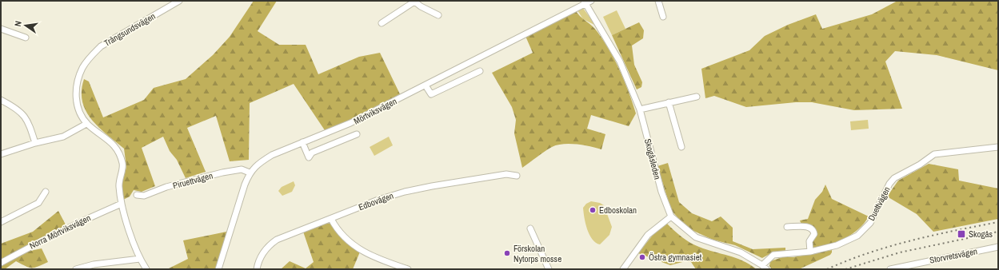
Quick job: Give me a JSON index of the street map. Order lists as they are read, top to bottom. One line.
{"streets":{"street":["Trångsundsvägen","Mörtviksvägen","Skogåsleden","Piruettvägen","Edbovägen","Duettvägen","Norra Mörtviksvägen","Storvretsvägen"]},"crossings":[["Trångsundsvägen","Norra Mörtviksvägen"],["Mörtviksvägen","Skogåsleden"],["Mörtviksvägen","Piruettvägen"],["Skogåsleden","Duettvägen"]],"places":{"other":["Edboskolan","Förskolan Nytorps mosse","Östra gymnasiet"],"transit":["Skogås"]},"north":"left"}
